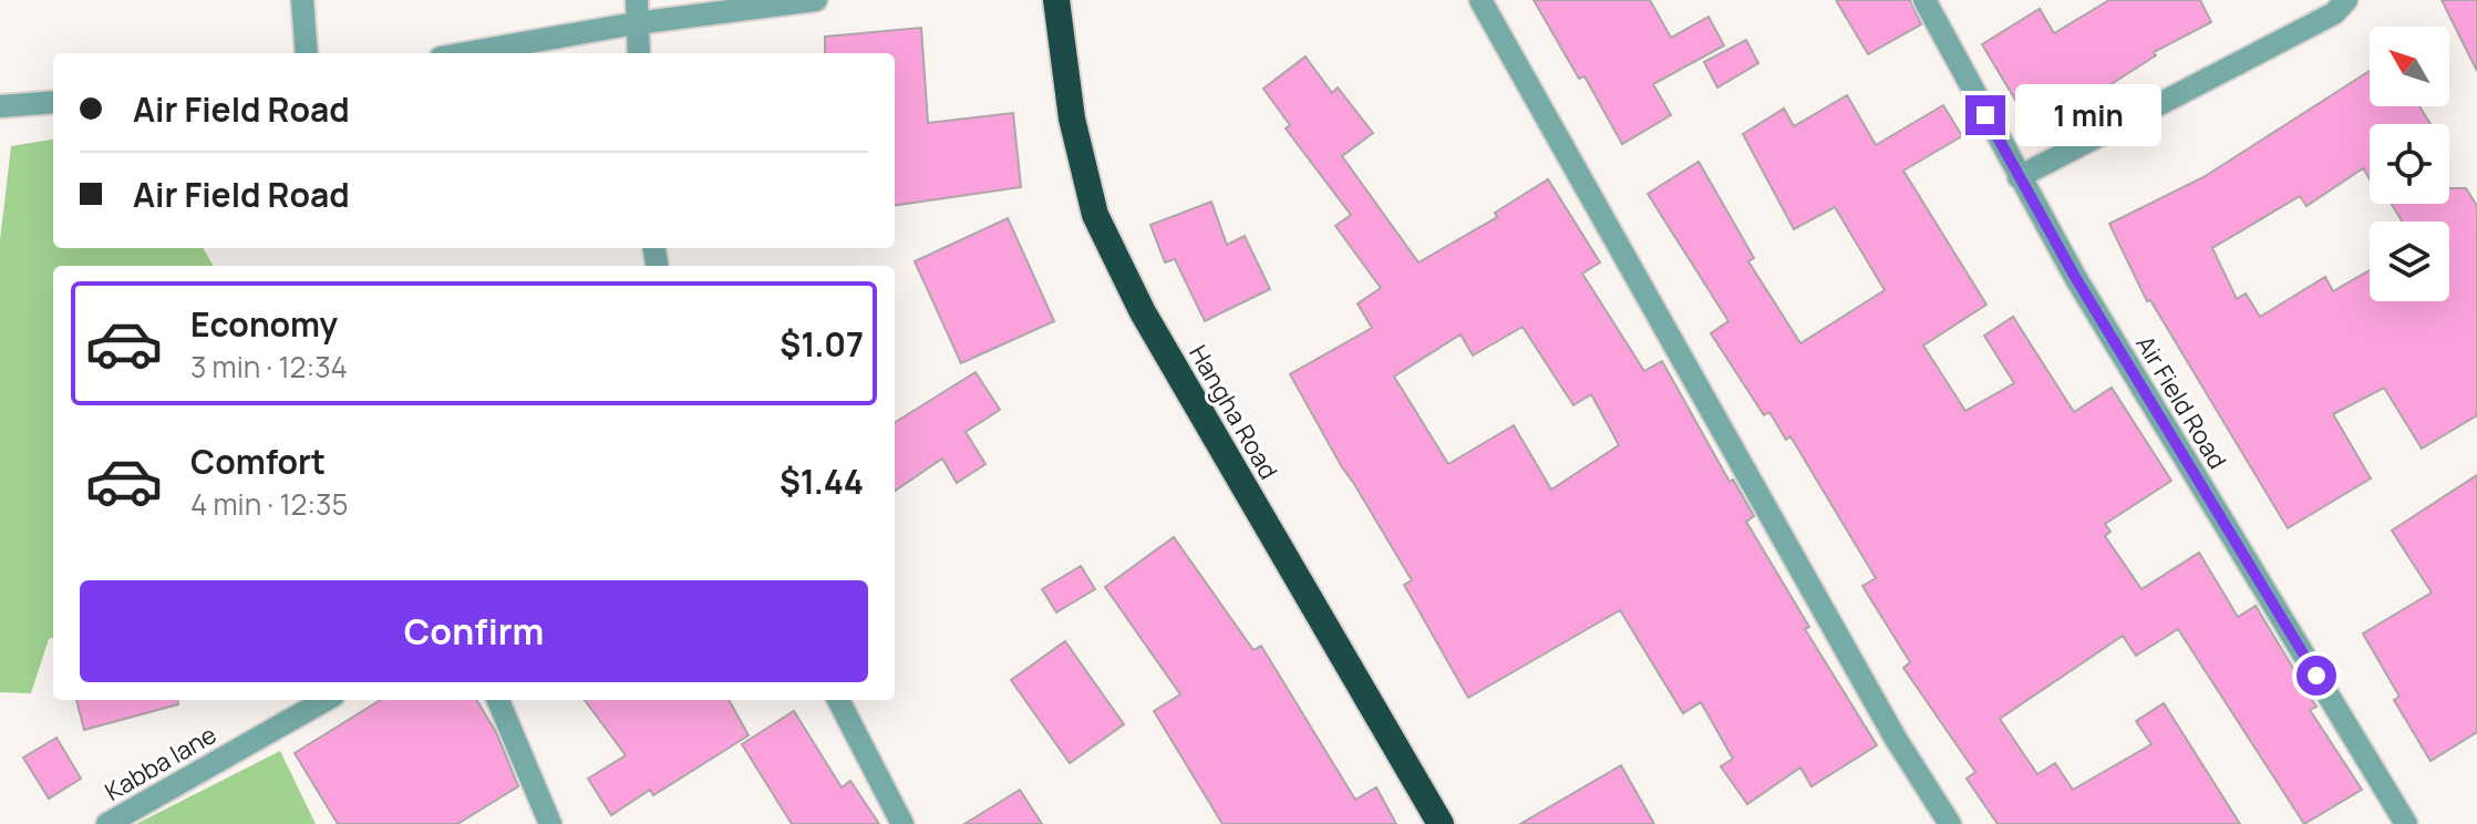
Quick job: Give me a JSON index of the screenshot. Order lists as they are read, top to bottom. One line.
{"streets":{"highway":["Hangha Road"],"street":["Air Field Road","Kabba lane"]},"north":"top left","page":{"banner":["Air Field Road","Air Field Road"],"bubble":"1 min","list":[{"name":"Economy","note":"3 min · 12:34","value":"$1.07"},{"name":"Comfort","note":"4 min · 12:35","value":"$1.44"}],"buttons":"Confirm"}}
